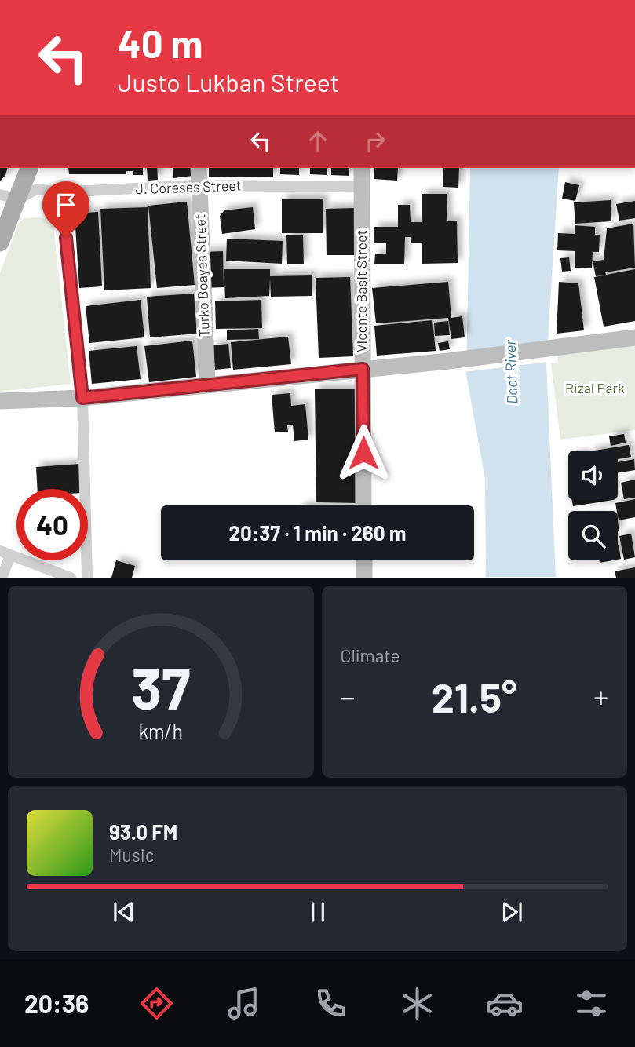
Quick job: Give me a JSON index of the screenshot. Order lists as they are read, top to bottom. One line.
{"streets":{"main road":["Turko Boayes Street","Vicente Basit Street"],"street":["J. Coreses Street"]},"crossings":[["J. Coreses Street","Turko Boayes Street"],["J. Coreses Street","Vicente Basit Street"]],"water":["Daet River"],"parks":["Rizal Park"],"page":{"turn":["40 m","Justo Lukban Street"],"limit":"40","trip":"20:37 · 1 min · 260 m","tile":"Climate","heat":["−","21.5°","+"],"song":["93.0 FM","Music"],"tabs":"20:36","gauge":["37","km/h"]}}
